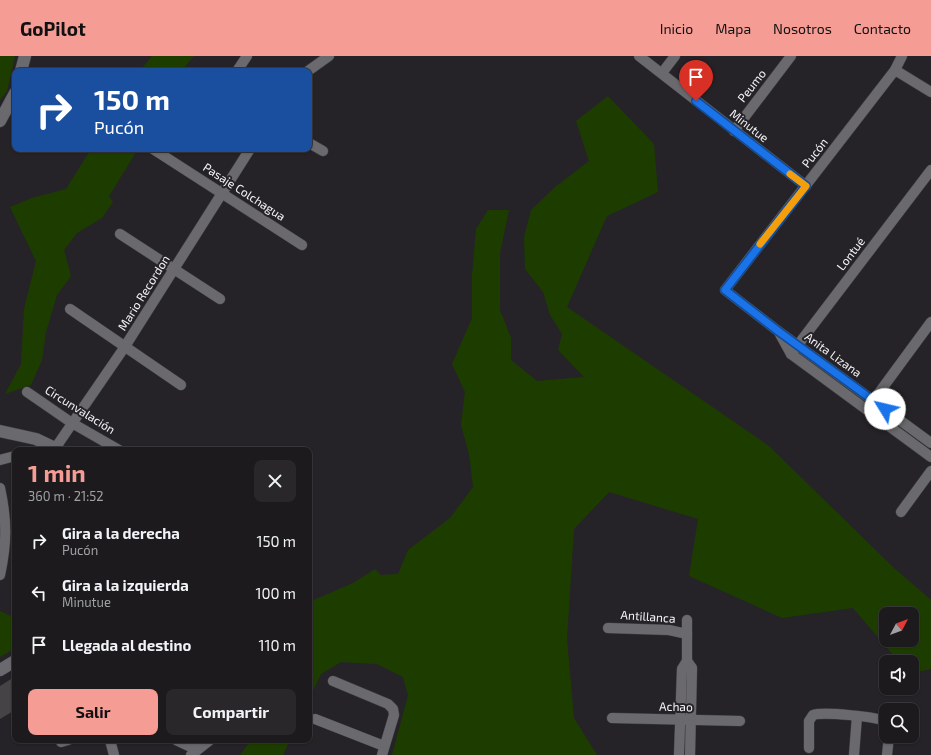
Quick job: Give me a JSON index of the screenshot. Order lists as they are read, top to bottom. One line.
{"streets":{"street":["Peumo","Minutue","Pucón","Pasaje Colchagua","Lontué","Mario Recordon","Anita Lizana","Circunvalación","Antillanca","Achao"]},"crossings":[["Peumo","Minutue"],["Minutue","Pucón"],["Pucón","Anita Lizana"],["Pasaje Colchagua","Mario Recordon"],["Lontué","Anita Lizana"],["Mario Recordon","Circunvalación"]],"north":"top right","page":{"header":"GoPilot","nav":["Inicio","Mapa","Nosotros","Contacto"],"turn":["150 m","Pucón"],"heading":["1 min","360 m · 21:52"],"list":[{"name":"Gira a la derecha","note":"Pucón","value":"150 m"},{"name":"Gira a la izquierda","note":"Minutue","value":"100 m"},{"name":"Llegada al destino","value":"110 m"}],"buttons":["Salir","Compartir"]}}
